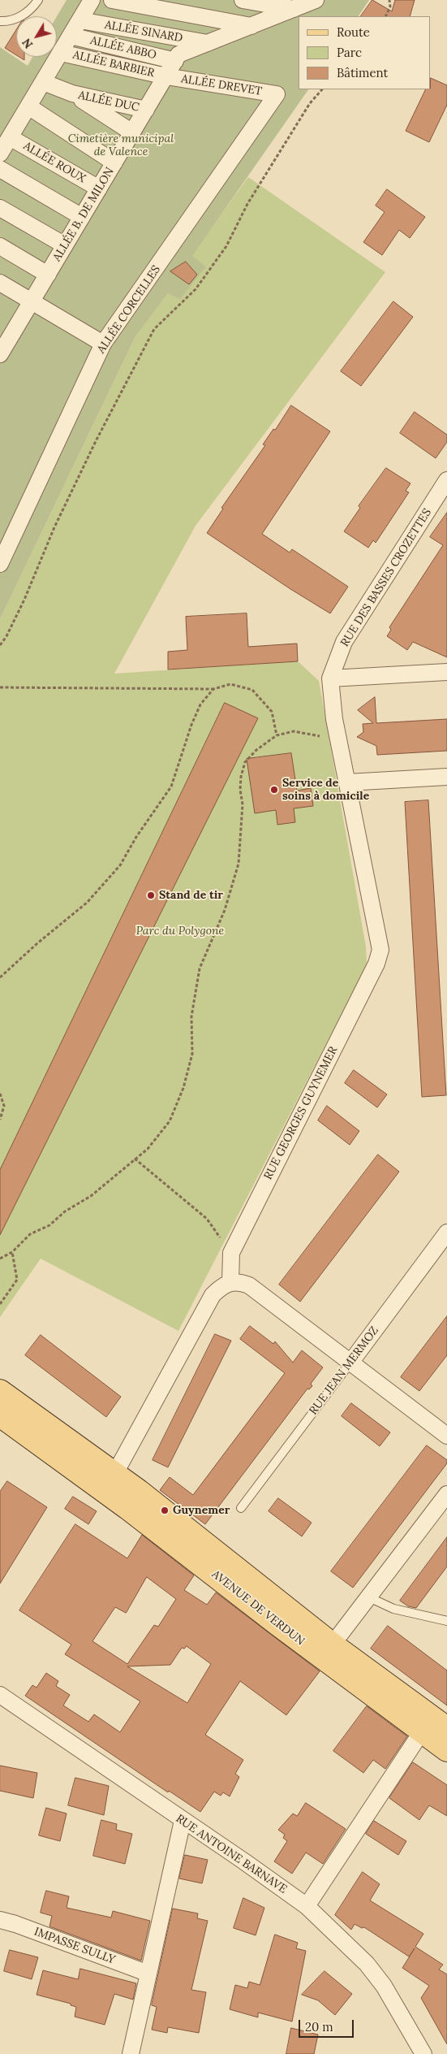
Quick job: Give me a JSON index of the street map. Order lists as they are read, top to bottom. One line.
{"streets":{"main road":["AVENUE DE VERDUN"],"street":["ALLÉE SINARD","ALLÉE ABBO","ALLÉE BARBIER","ALLÉE DREVET","ALLÉE DUC","ALLÉE ROUX","ALLÉE B. DE MILON","ALLÉE CORCELLES","RUE DES BASSES CROZETTES","RUE GEORGES GUYNEMER","RUE JEAN MERMOZ","RUE ANTOINE BARNAVE","IMPASSE SULLY"]},"crossings":[["ALLÉE SINARD","ALLÉE B. DE MILON"],["ALLÉE ABBO","ALLÉE B. DE MILON"],["ALLÉE BARBIER","ALLÉE DREVET"],["ALLÉE BARBIER","ALLÉE B. DE MILON"],["ALLÉE DREVET","ALLÉE B. DE MILON"],["ALLÉE DREVET","ALLÉE CORCELLES"],["ALLÉE DUC","ALLÉE B. DE MILON"],["ALLÉE ROUX","ALLÉE B. DE MILON"],["RUE DES BASSES CROZETTES","RUE GEORGES GUYNEMER"]],"parks":["Cimetière municipal de Valence","Parc du Polygone"],"places":["Service de soins à domicile","Stand de tir","Guynemer"],"legend":["Route","Parc","Bâtiment"],"scale_bar":"20 m","north":"bottom left"}
